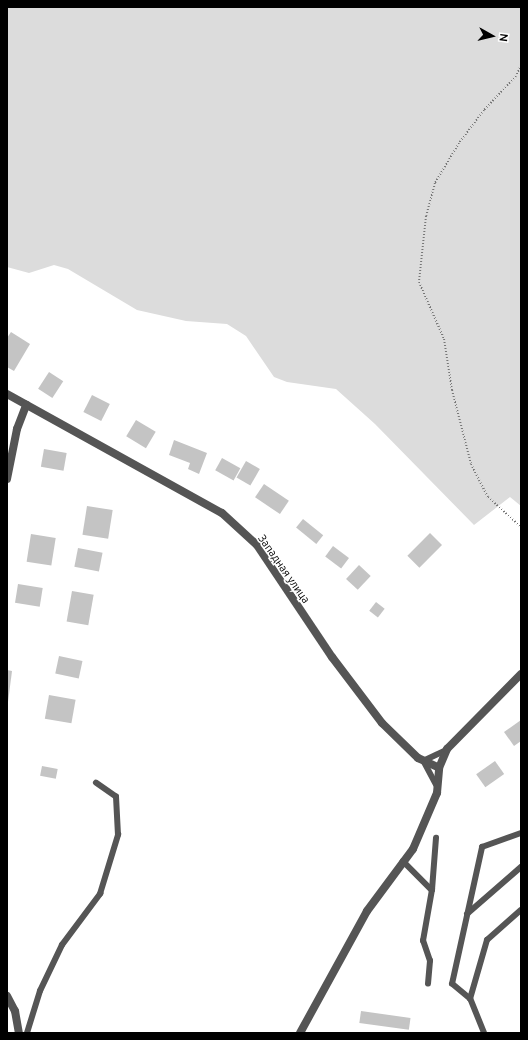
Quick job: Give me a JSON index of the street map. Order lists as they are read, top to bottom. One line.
{"streets":{"street":["Западная улица"]},"north":"right"}
